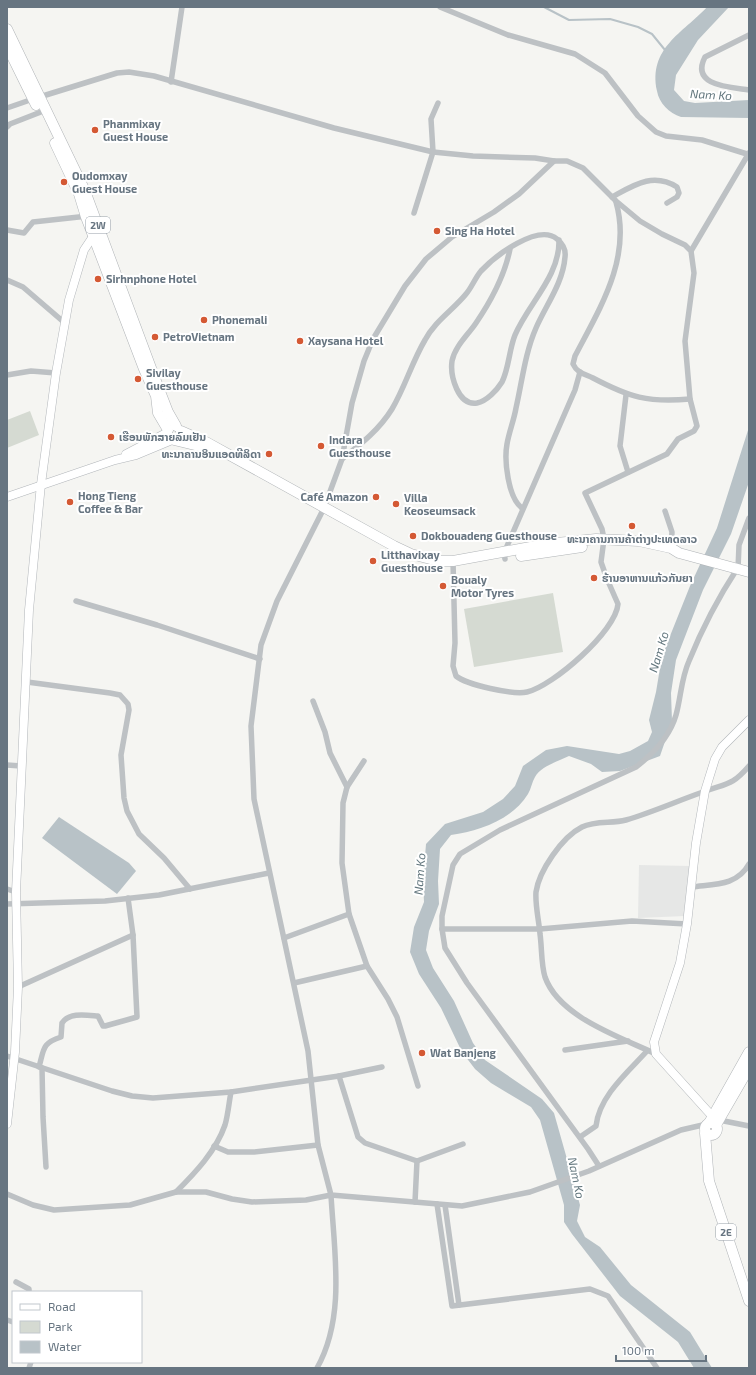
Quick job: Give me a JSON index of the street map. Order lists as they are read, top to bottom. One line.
{"streets":{"highway":["2W","2E"]},"water":["Nam Ko"],"places":["Phanmixay Guest House","Oudomxay Guest House","Sing Ha Hotel","Sirhnphone Hotel","Phonemali","PetroVietnam","Xaysana Hotel","Sivilay Guesthouse","ເຮືອນພັກສາຍລົມເຢັນ","Indara Guesthouse","ທະນາຄານອິນແອດທີລິດາ","Café Amazon","Hong Tieng Coffee & Bar","Villa Keoseumsack","ທະນາຄານການຄ້າຕ່າງປະເທດລາວ","Dokbouadeng Guesthouse","Litthavixay Guesthouse","ຮ້ານອາຫານແກ້ວກັນຍາ","Boualy Motor Tyres","Wat Banjeng"],"legend":["Road","Park","Water"],"scale_bar":"100 m"}
